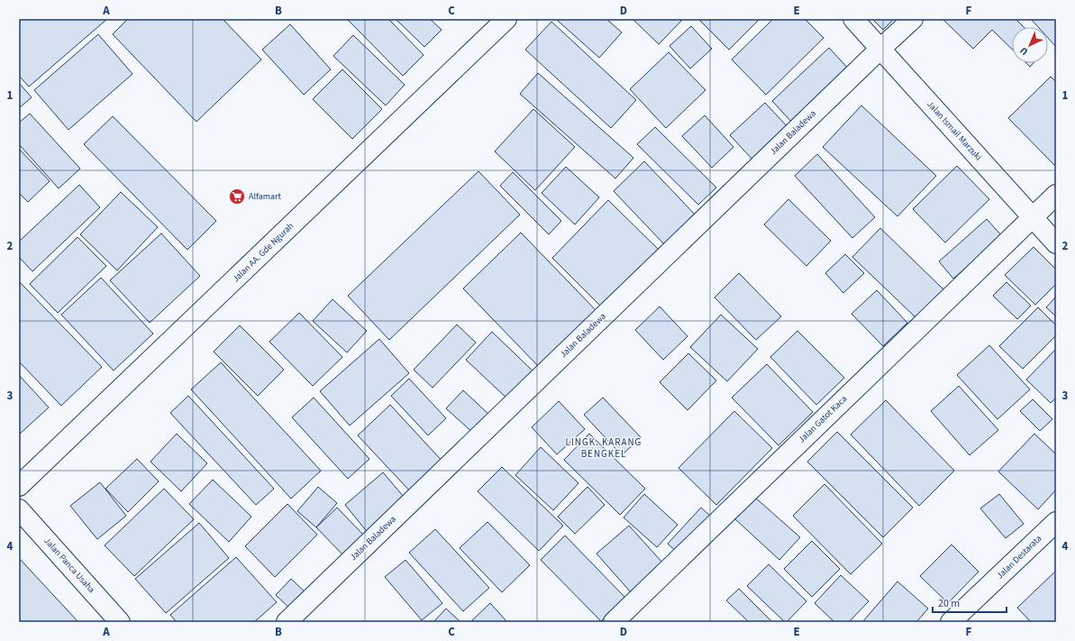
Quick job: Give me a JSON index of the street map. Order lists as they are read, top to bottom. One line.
{"streets":{"street":["Jalan Ismail Marzuki","Jalan Baladewa","Jalan AA. Gde Ngurah","Jalan Gatot Kaca","Jalan Destarata","Jalan Panca Usaha"]},"crossings":[["Jalan Ismail Marzuki","Jalan Baladewa"],["Jalan Ismail Marzuki","Jalan Gatot Kaca"]],"districts":["LINGK. KARANG BENGKEL"],"places":{"supermarket":["Alfamart"]},"scale_bar":"20 m","north":"bottom left","grid":{"columns":["A","B","C","D","E","F"],"rows":["1","2","3","4"]}}
